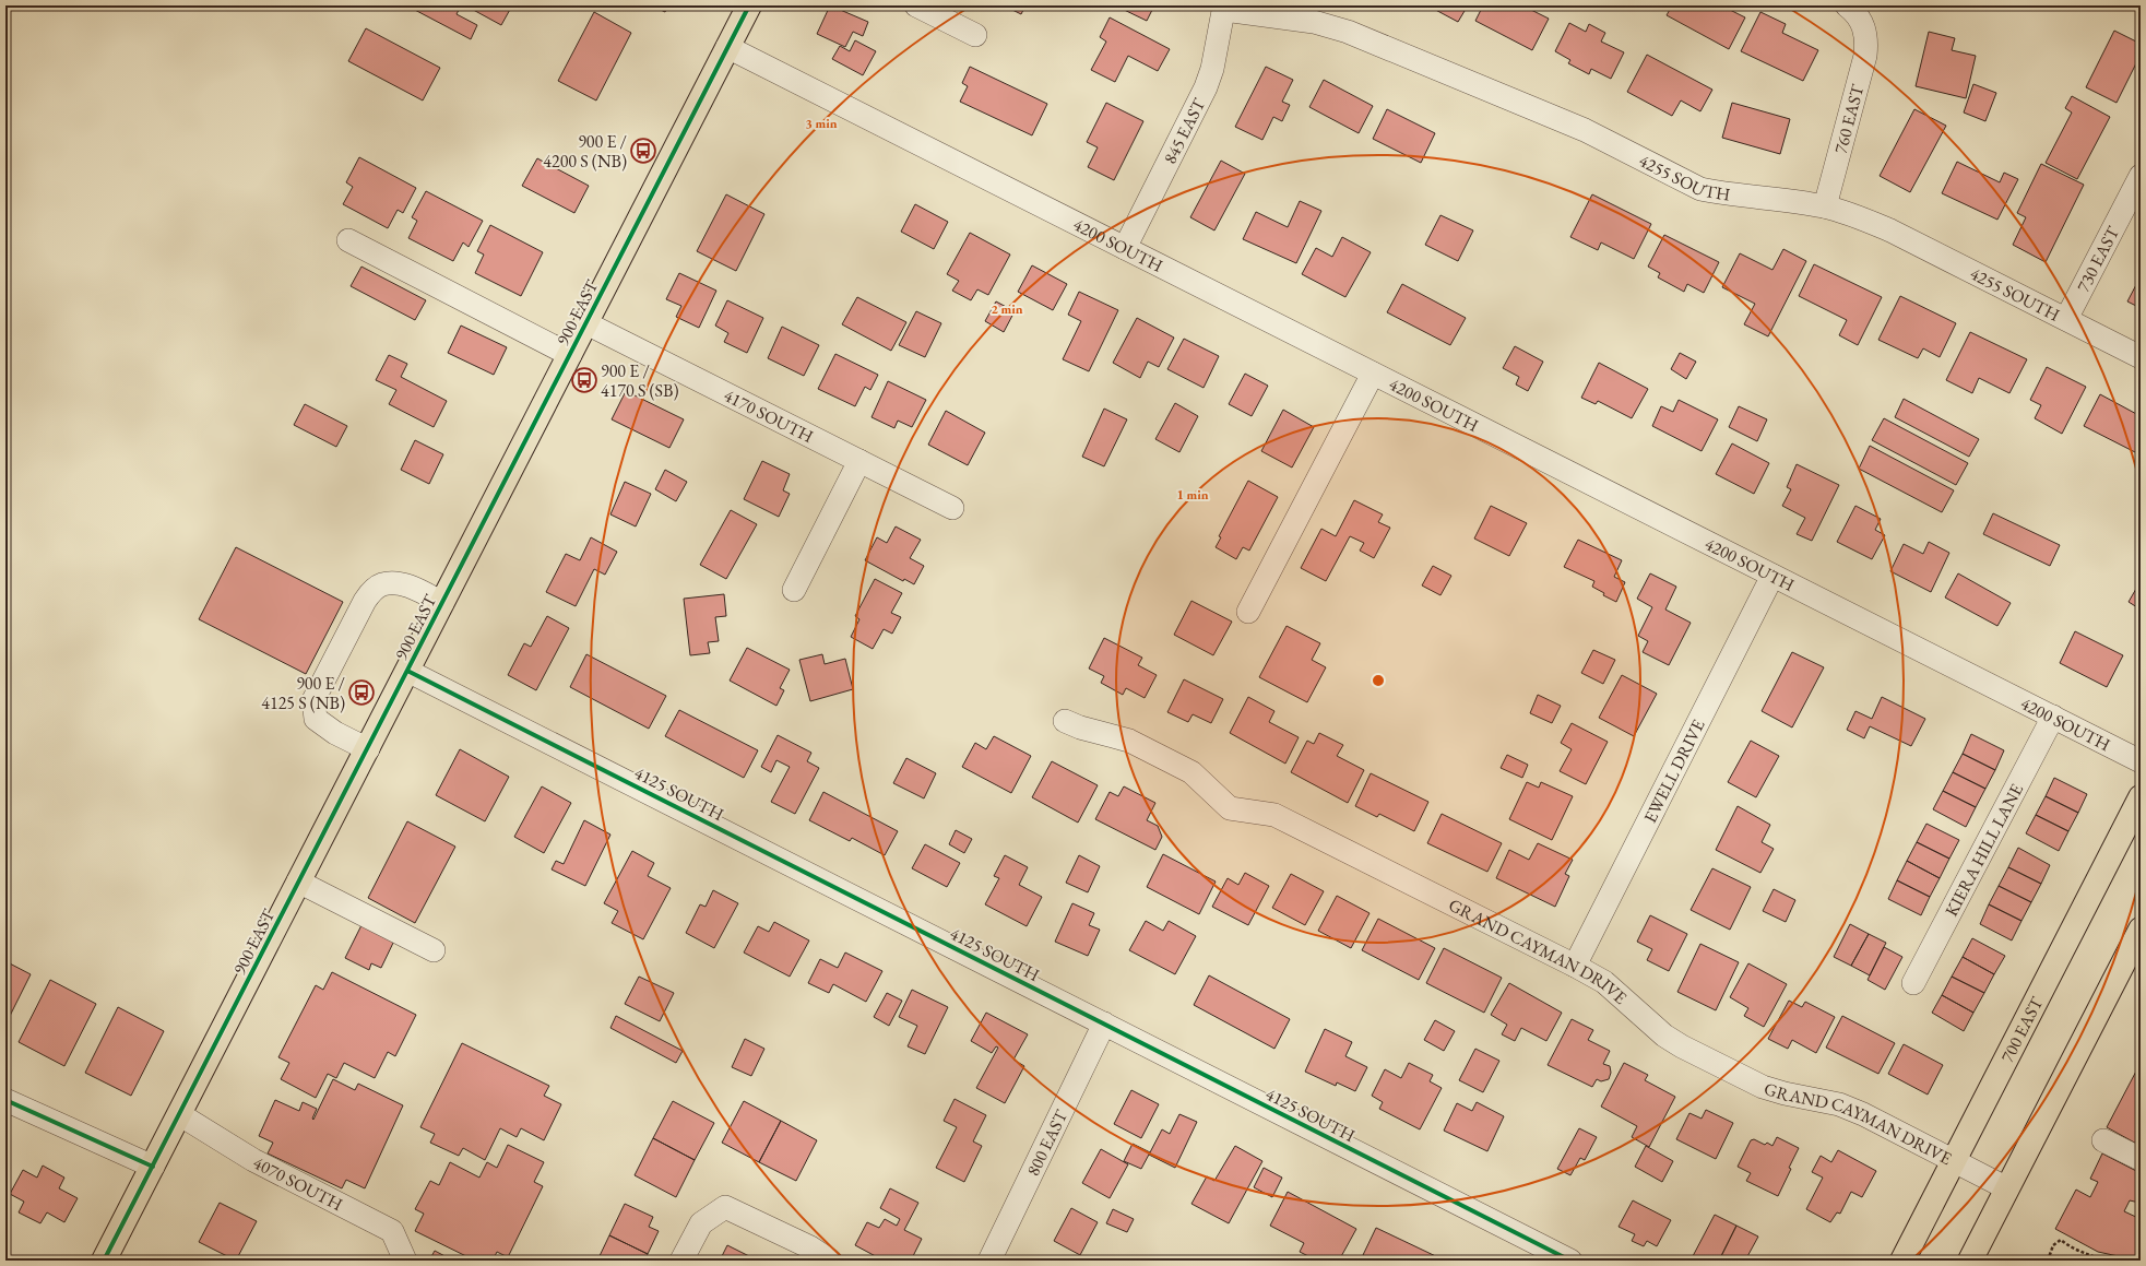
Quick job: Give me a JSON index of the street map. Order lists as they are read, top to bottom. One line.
{"streets":{"main road":["900 EAST","700 EAST"],"street":["760 EAST","845 EAST","4255 SOUTH","4200 SOUTH","730 EAST","4170 SOUTH","EWELL DRIVE","4125 SOUTH","KIERA HILL LANE","GRAND CAYMAN DRIVE","800 EAST","4070 SOUTH"]},"crossings":[["760 EAST","4255 SOUTH"],["845 EAST","4255 SOUTH"],["845 EAST","4200 SOUTH"],["4255 SOUTH","730 EAST"],["4200 SOUTH","900 EAST"],["4200 SOUTH","EWELL DRIVE"],["4200 SOUTH","KIERA HILL LANE"],["900 EAST","4170 SOUTH"],["900 EAST","4125 SOUTH"],["900 EAST","4070 SOUTH"],["EWELL DRIVE","GRAND CAYMAN DRIVE"],["4125 SOUTH","800 EAST"],["GRAND CAYMAN DRIVE","700 EAST"]],"places":{"bus stop":["900 E / 4200 S (NB)","900 E / 4170 S (SB)","900 E / 4125 S (NB)"]},"rings":["3 min","2 min","1 min"]}
